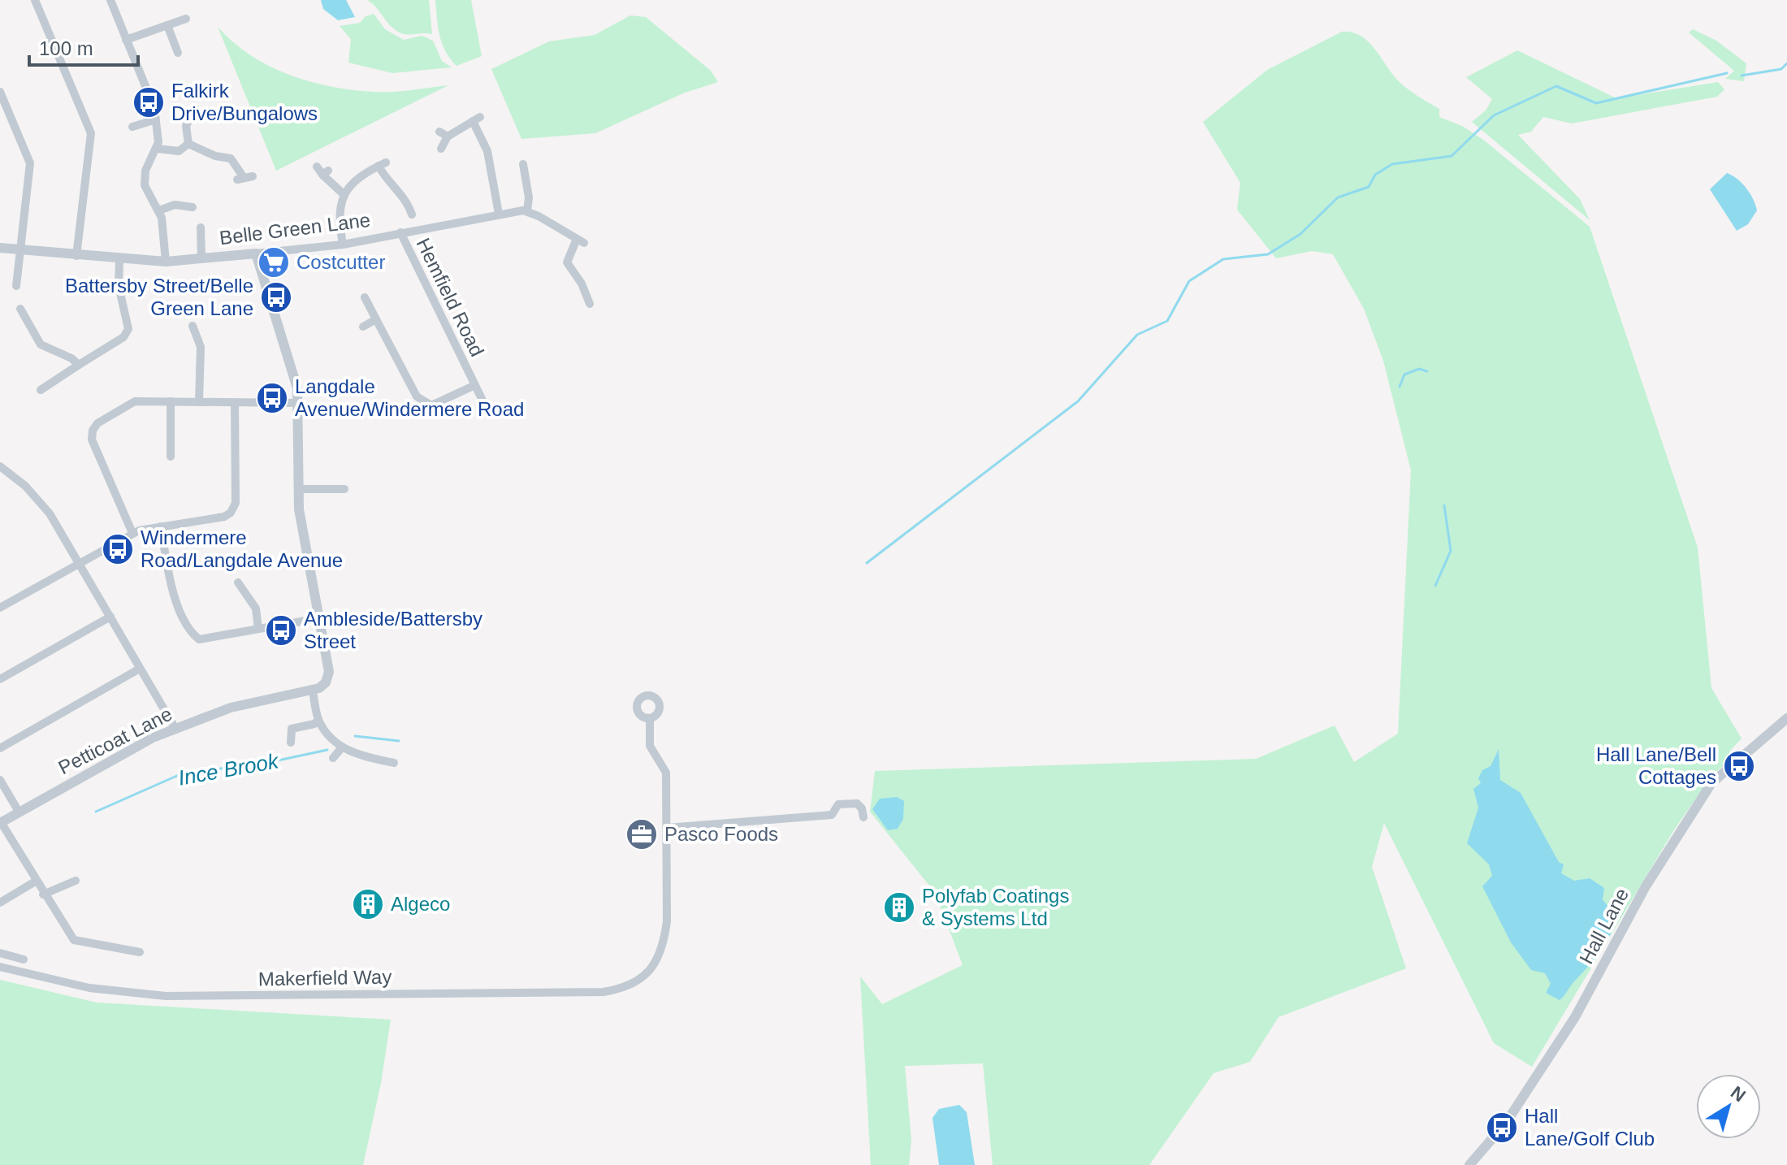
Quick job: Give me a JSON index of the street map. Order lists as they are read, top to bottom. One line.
{"streets":{"street":["Belle Green Lane","Hemfield Road","Petticoat Lane","Hall Lane","Makerfield Way"]},"crossings":[["Belle Green Lane","Hemfield Road"]],"water":["Ince Brook"],"places":{"bus stop":["Falkirk Drive/Bungalows","Battersby Street/Belle Green Lane","Langdale Avenue/Windermere Road","Windermere Road/Langdale Avenue","Ambleside/Battersby Street","Hall Lane/Bell Cottages","Hall Lane/Golf Club"],"supermarket":["Costcutter"],"office":["Pasco Foods"],"building":["Algeco","Polyfab Coatings & Systems Ltd"]},"scale_bar":"100 m","north":"top right"}
